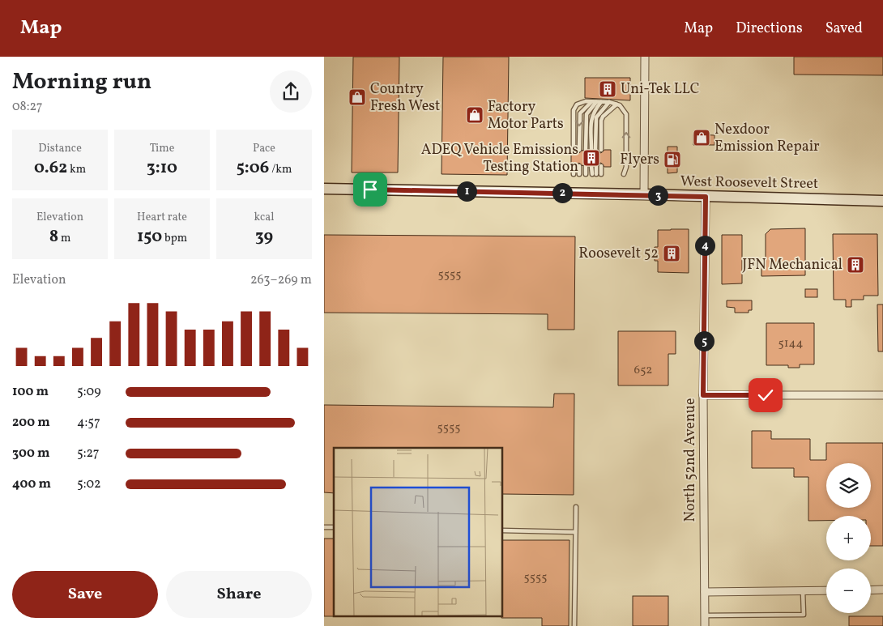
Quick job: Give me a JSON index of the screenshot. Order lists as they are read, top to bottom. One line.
{"streets":{"street":["West Roosevelt Street","North 52nd Avenue"]},"crossings":[["West Roosevelt Street","North 52nd Avenue"]],"places":{"building":["Uni-Tek LLC","ADEQ Vehicle Emissions Testing Station","Roosevelt 52","JFN Mechanical"],"shop":["Country Fresh West","Factory Motor Parts","Nexdoor Emission Repair"],"fuel station":["Flyers"]},"house_numbers":["5555","5144","652","5555","5555"],"page":{"header":"Map","nav":["Map","Directions","Saved"],"heading":["Morning run","08:27"],"stats":[["Distance","0.62 km"],["Time","3:10"],["Pace","5:06 /km"],["Elevation","8 m"],["Heart rate","150 bpm"],["kcal","39"]],"pins":["1","2","3","4","5"],"chart":["Elevation","263–269 m"],"list":[{"name":"100 m","note":"5:09"},{"name":"200 m","note":"4:57"},{"name":"300 m","note":"5:27"},{"name":"400 m","note":"5:02"}],"map_buttons":["+","−"],"buttons":["Save","Share"]}}
